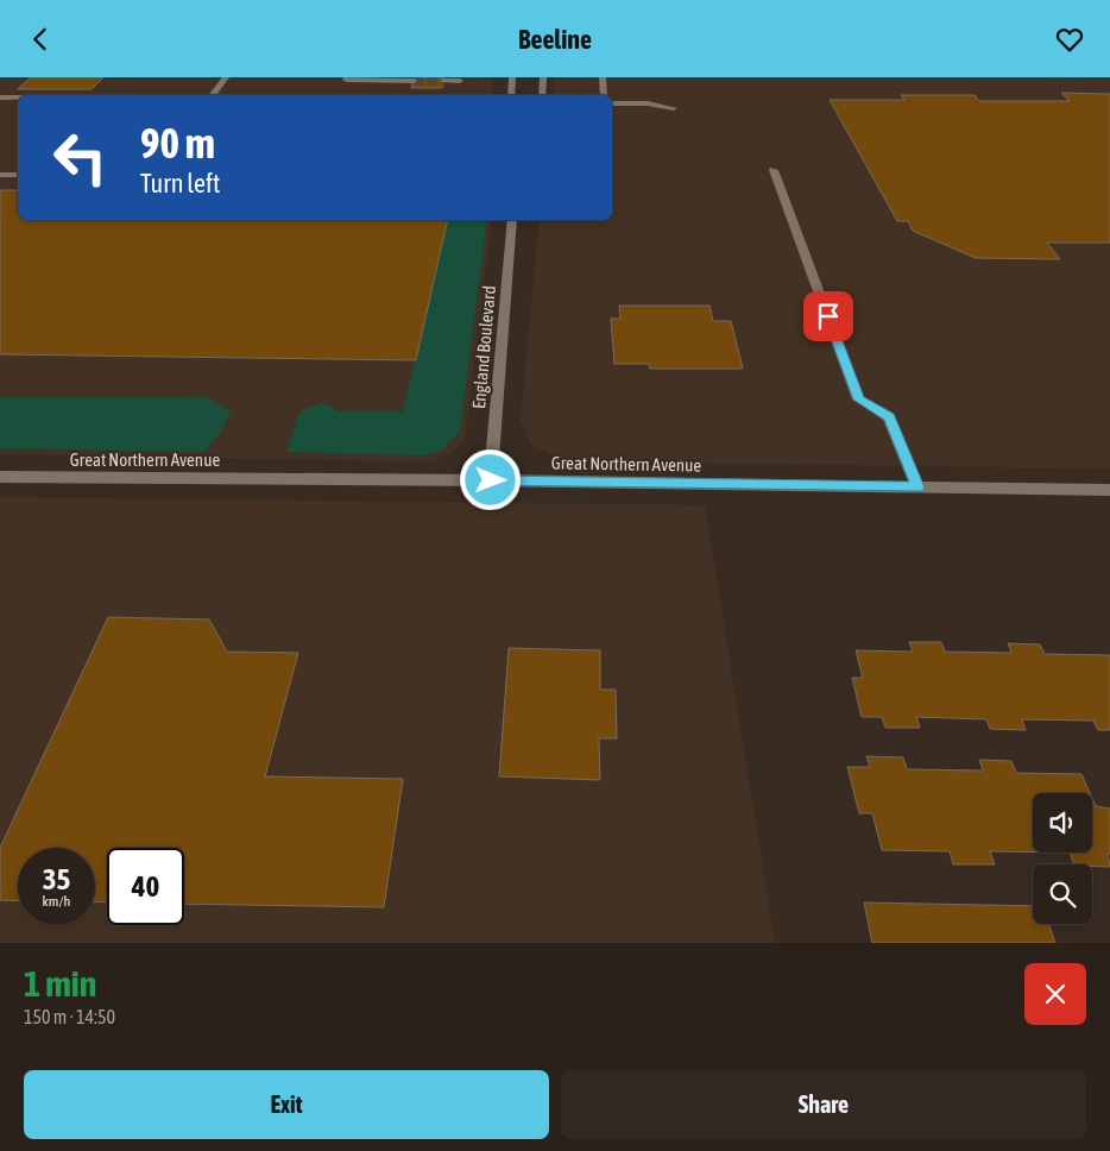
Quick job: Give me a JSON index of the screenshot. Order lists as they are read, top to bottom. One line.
{"streets":{"street":["England Boulevard","Great Northern Avenue"]},"crossings":[["England Boulevard","Great Northern Avenue"]],"page":{"header":"Beeline","turn":["90 m","Turn left"],"speed":"35 km/h","limit":"40","heading":["1 min","150 m · 14:50"],"buttons":["Exit","Share"]}}
